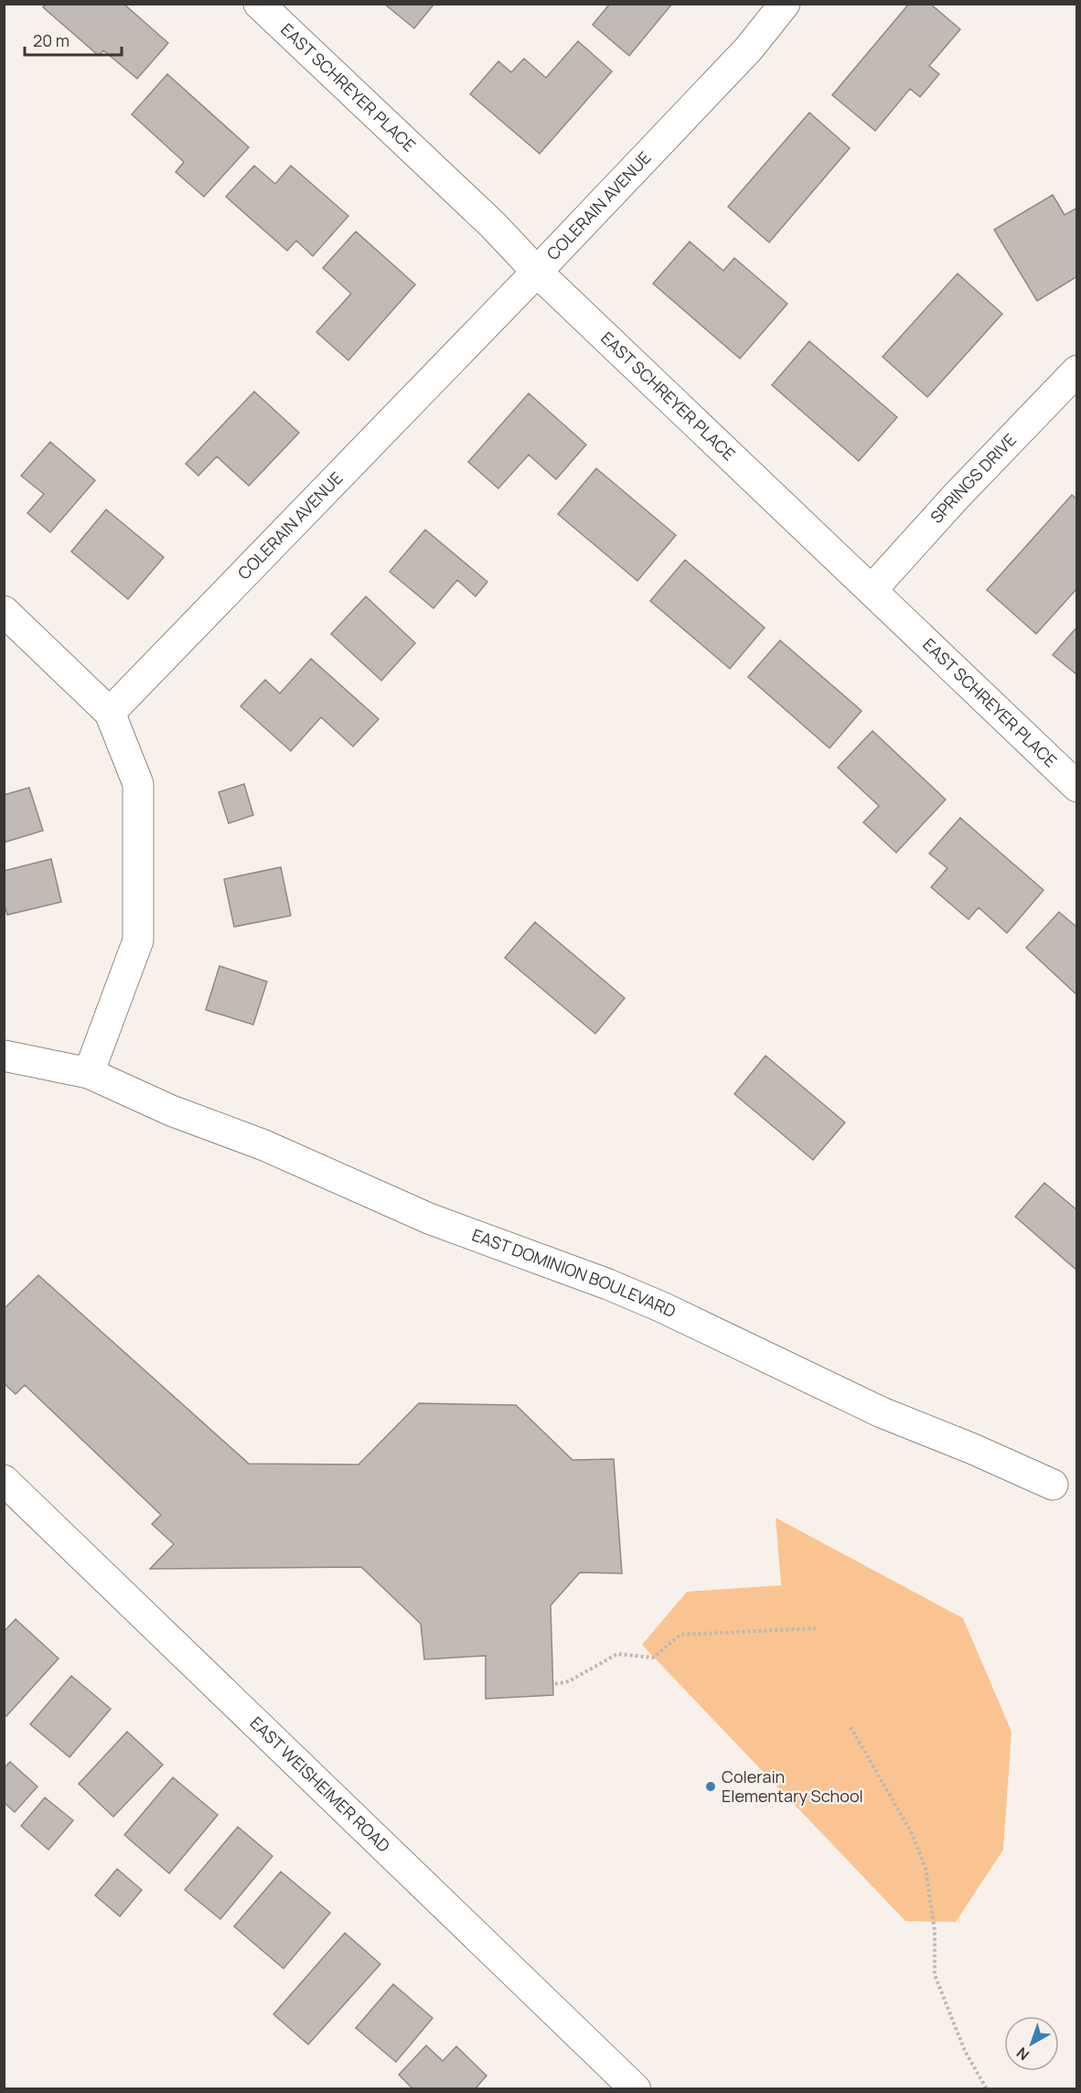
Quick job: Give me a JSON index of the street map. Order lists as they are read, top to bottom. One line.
{"streets":{"street":["EAST SCHREYER PLACE","COLERAIN AVENUE","SPRINGS DRIVE","EAST DOMINION BOULEVARD","EAST WEISHEIMER ROAD"]},"crossings":[["EAST SCHREYER PLACE","COLERAIN AVENUE"],["EAST SCHREYER PLACE","SPRINGS DRIVE"]],"places":["Colerain Elementary School"],"scale_bar":"20 m","north":"bottom left"}
